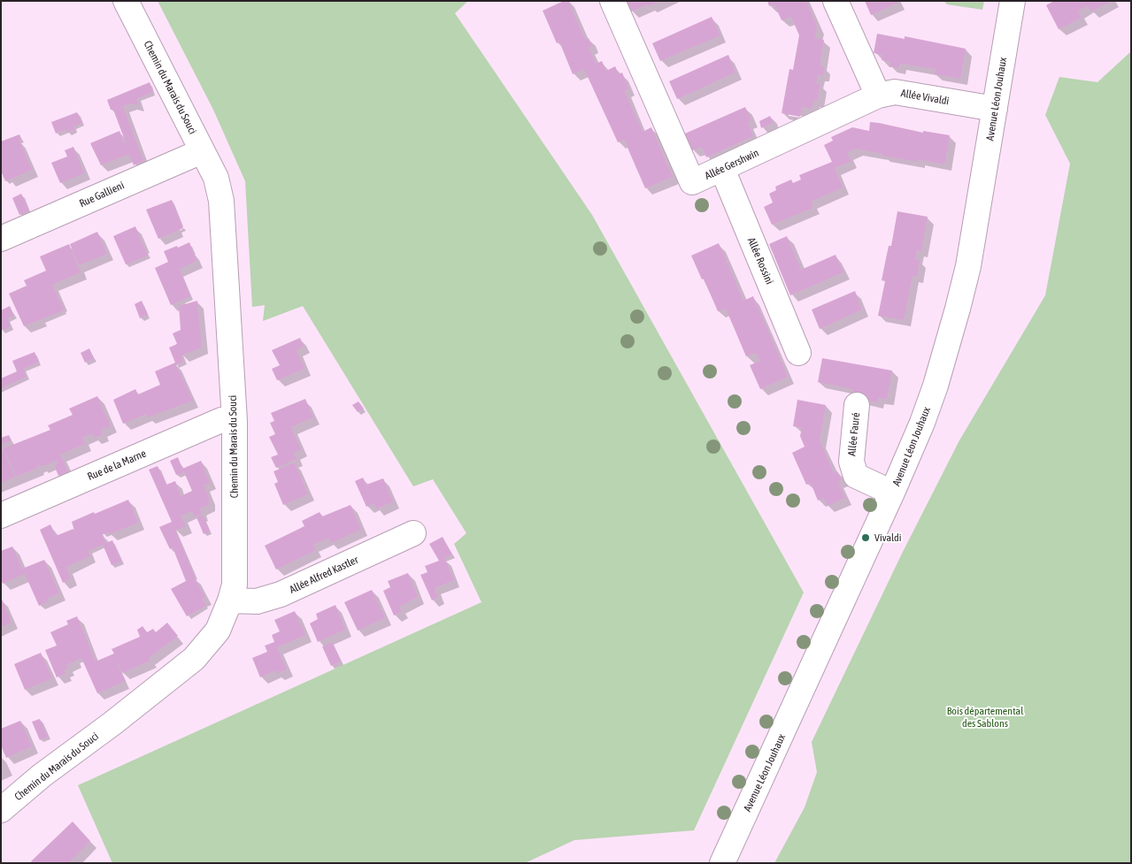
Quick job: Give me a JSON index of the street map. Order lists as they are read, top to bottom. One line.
{"streets":{"street":["Chemin du Marais du Souci","Allée Vivaldi","Avenue Léon Jouhaux","Allée Gershwin","Rue Gallieni","Allée Rossini","Allée Fauré","Rue de la Marne","Allée Alfred Kastler"]},"crossings":[["Chemin du Marais du Souci","Rue Gallieni"],["Chemin du Marais du Souci","Rue de la Marne"],["Chemin du Marais du Souci","Allée Alfred Kastler"],["Allée Vivaldi","Avenue Léon Jouhaux"],["Allée Vivaldi","Allée Gershwin"],["Avenue Léon Jouhaux","Allée Fauré"],["Allée Gershwin","Allée Rossini"]],"parks":["Bois départemental des Sablons"],"places":["Vivaldi"]}
